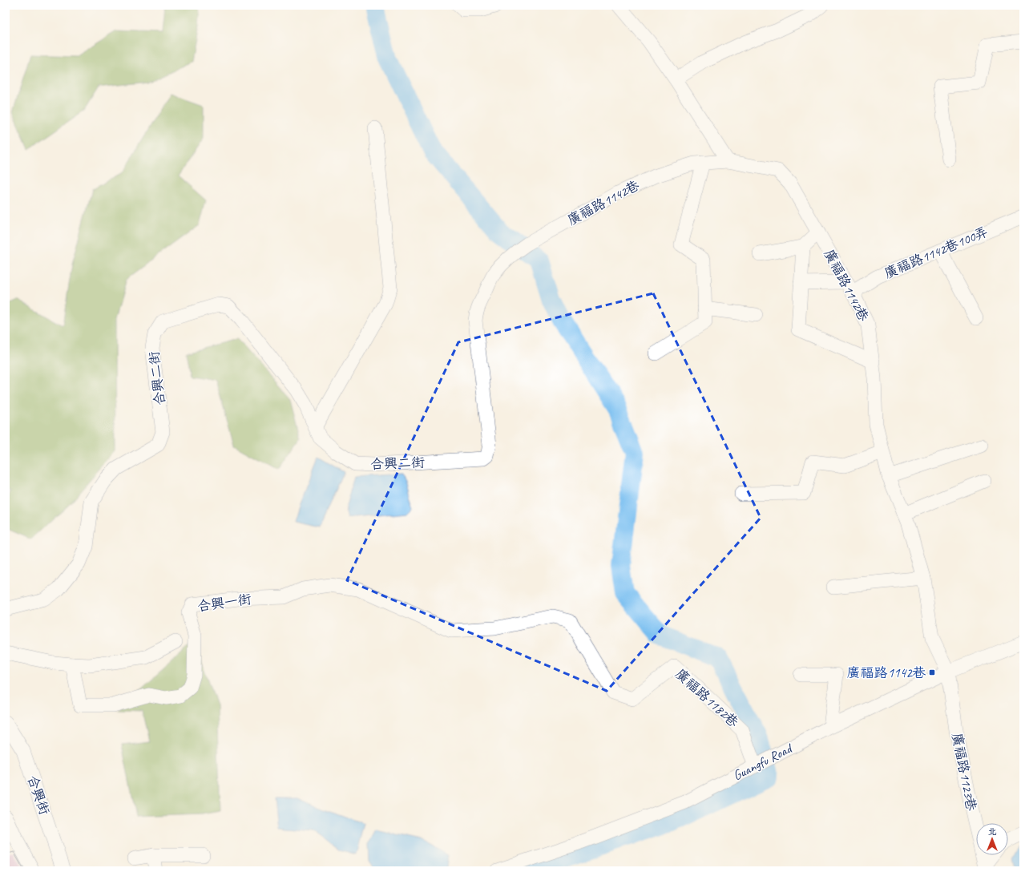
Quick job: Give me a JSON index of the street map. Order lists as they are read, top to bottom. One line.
{"streets":{"street":["廣福路1142巷","廣福路1142巷100弄","合興二街","合興一街","廣福路1182巷","Guangfu Road","廣福路1123巷","合興街"]},"crossings":[["廣福路1142巷","廣福路1142巷100弄"],["廣福路1142巷","合興二街"],["廣福路1142巷","Guangfu Road"],["廣福路1142巷","廣福路1123巷"],["合興一街","廣福路1182巷"],["廣福路1182巷","Guangfu Road"],["Guangfu Road","廣福路1123巷"]],"places":{"transit":["廣福路1142巷"]},"north":"top"}
